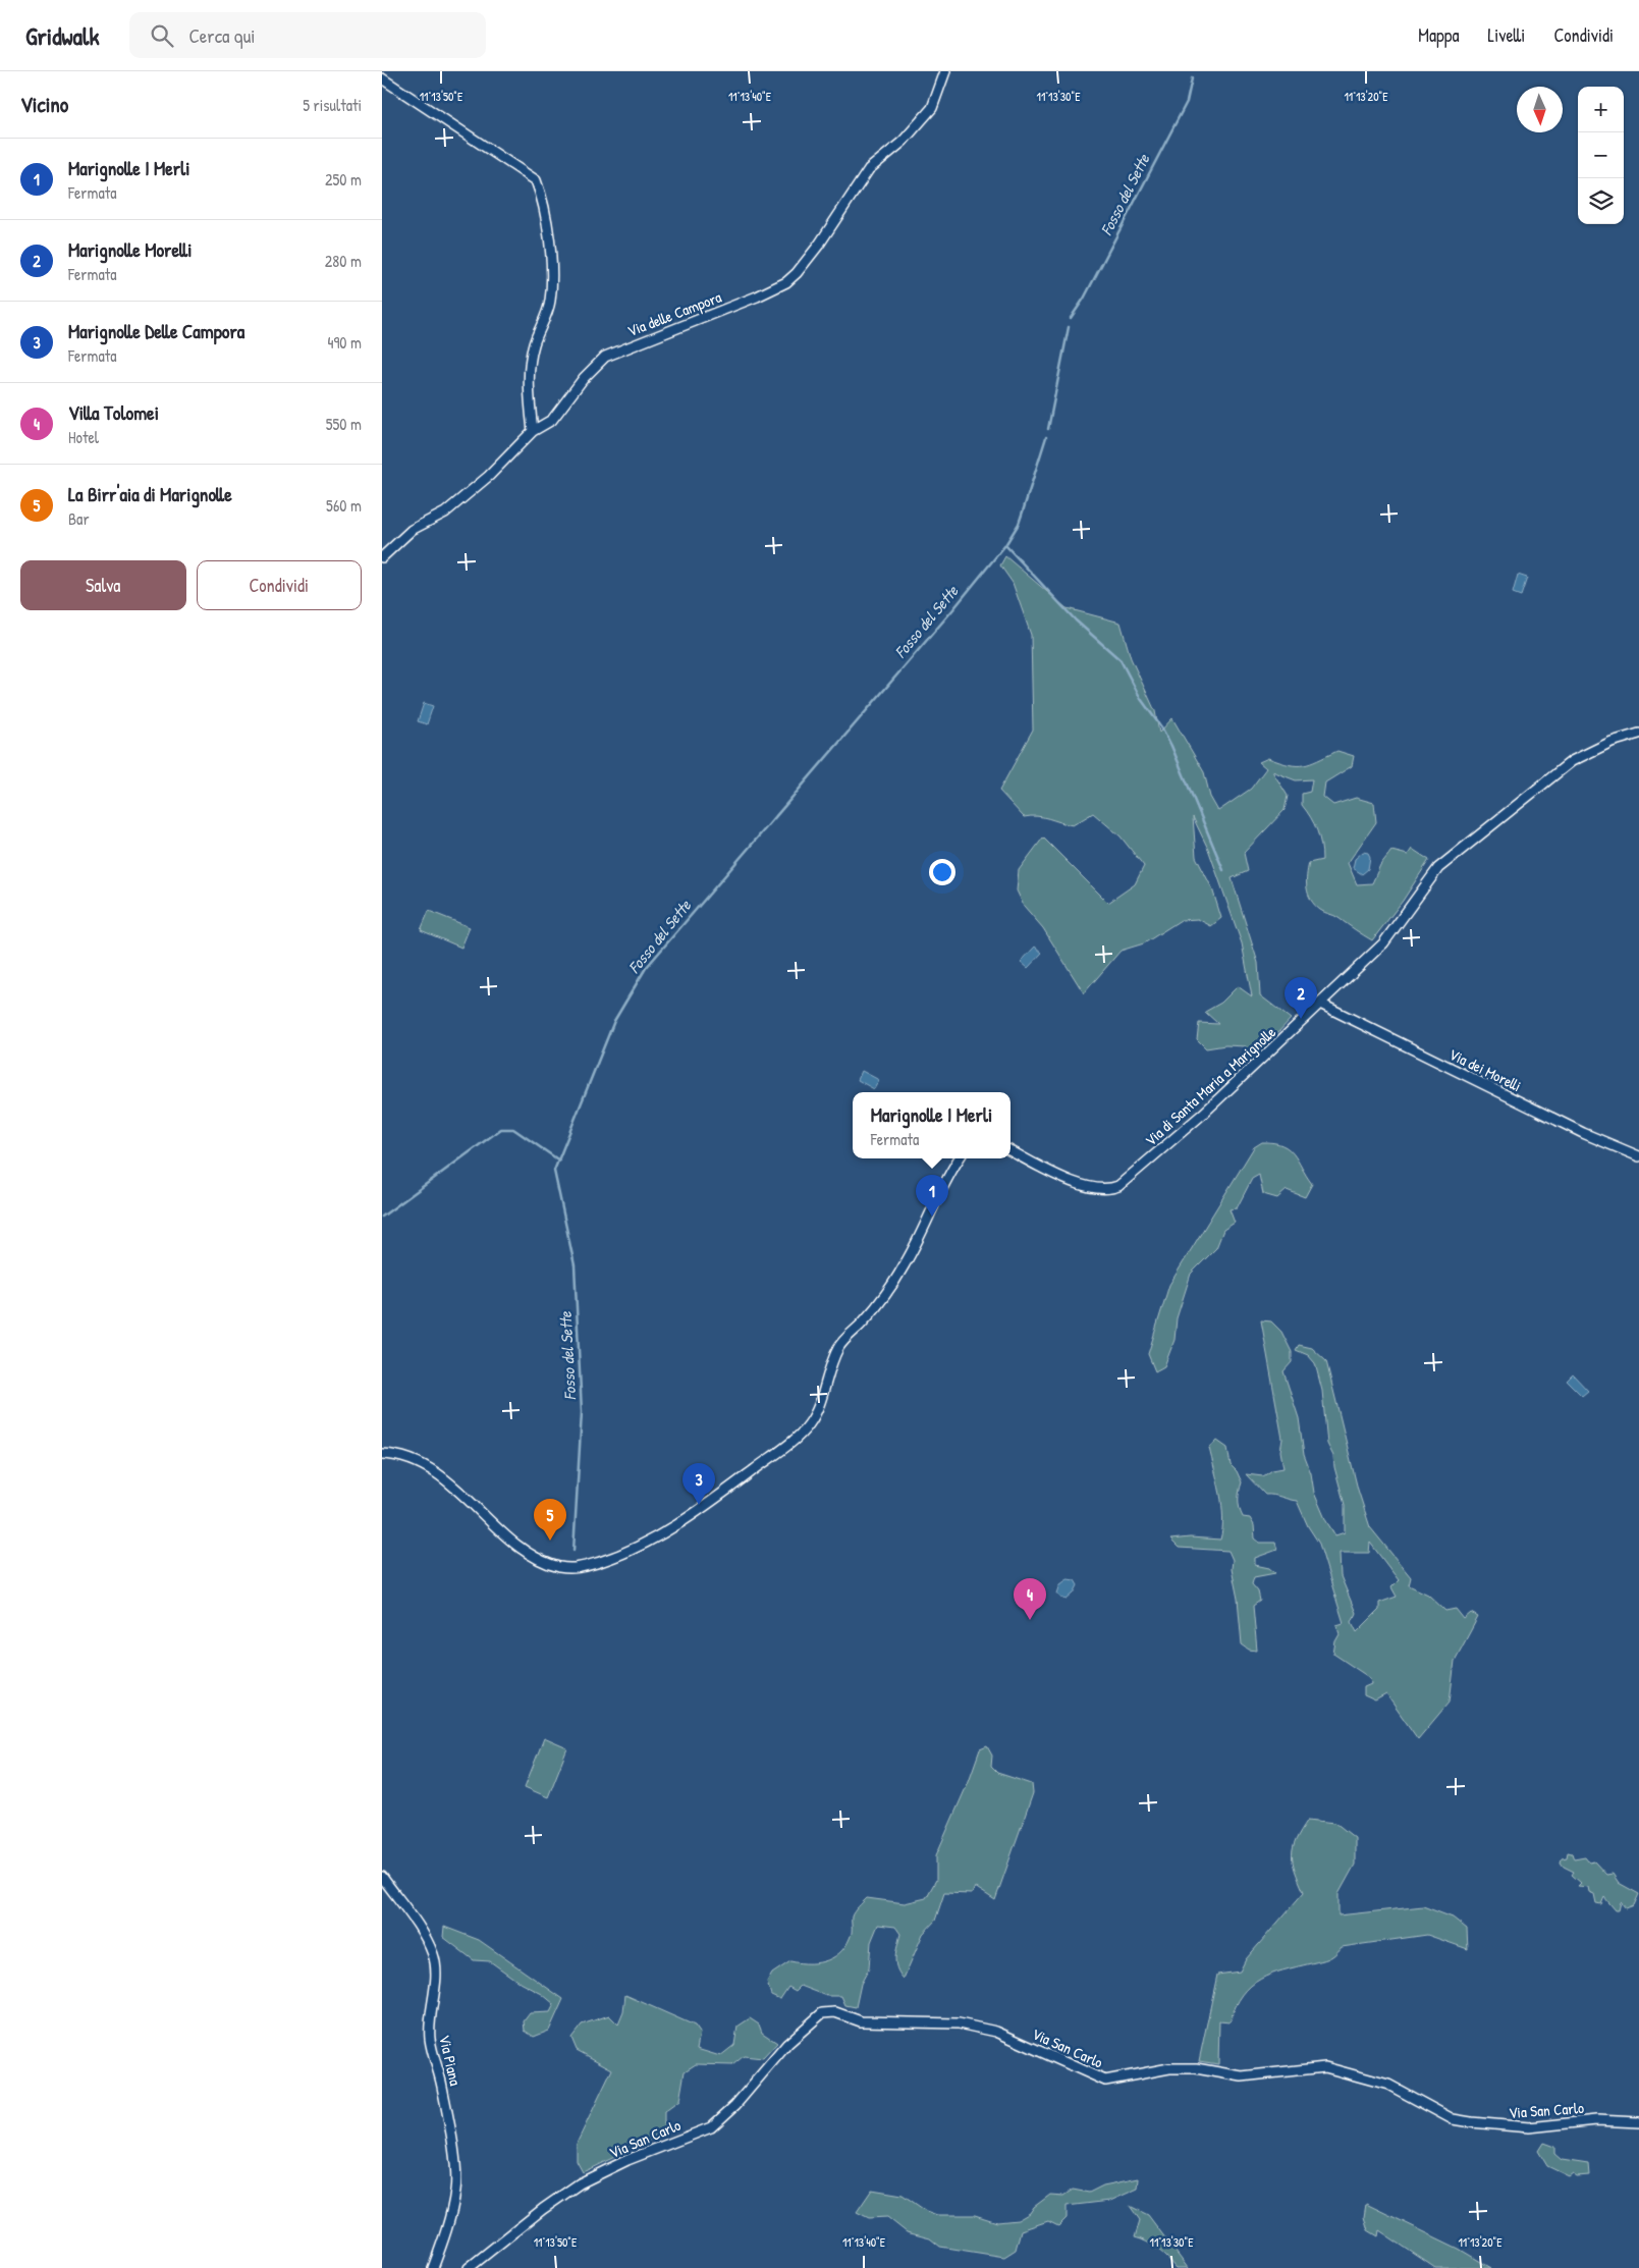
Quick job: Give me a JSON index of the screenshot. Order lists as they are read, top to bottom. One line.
{"streets":{"street":["Via delle Campora","Via dei Morelli","Via di Santa Maria a Marignolle","Via San Carlo","Via Piana"]},"crossings":[["Via dei Morelli","Via di Santa Maria a Marignolle"]],"water":["Fosso del Sette"],"north":"bottom","page":{"header":"Gridwalk","search":"Cerca qui","nav":["Mappa","Livelli","Condividi"],"heading":["Vicino","5 risultati"],"map_buttons":["+","−"],"list":[{"mark":"1","name":"Marignolle I Merli","note":"Fermata","value":"250 m"},{"mark":"2","name":"Marignolle Morelli","note":"Fermata","value":"280 m"},{"mark":"3","name":"Marignolle Delle Campora","note":"Fermata","value":"490 m"},{"mark":"4","name":"Villa Tolomei","note":"Hotel","value":"550 m"},{"mark":"5","name":"La Birr'aia di Marignolle","note":"Bar","value":"560 m"}],"buttons":["Salva","Condividi"],"pins":["2","1","3","5","4"],"popup":["Marignolle I Merli","Fermata"]},"coordinates":["11°13'50\"E","11°13'40\"E","11°13'30\"E","11°13'20\"E"]}
